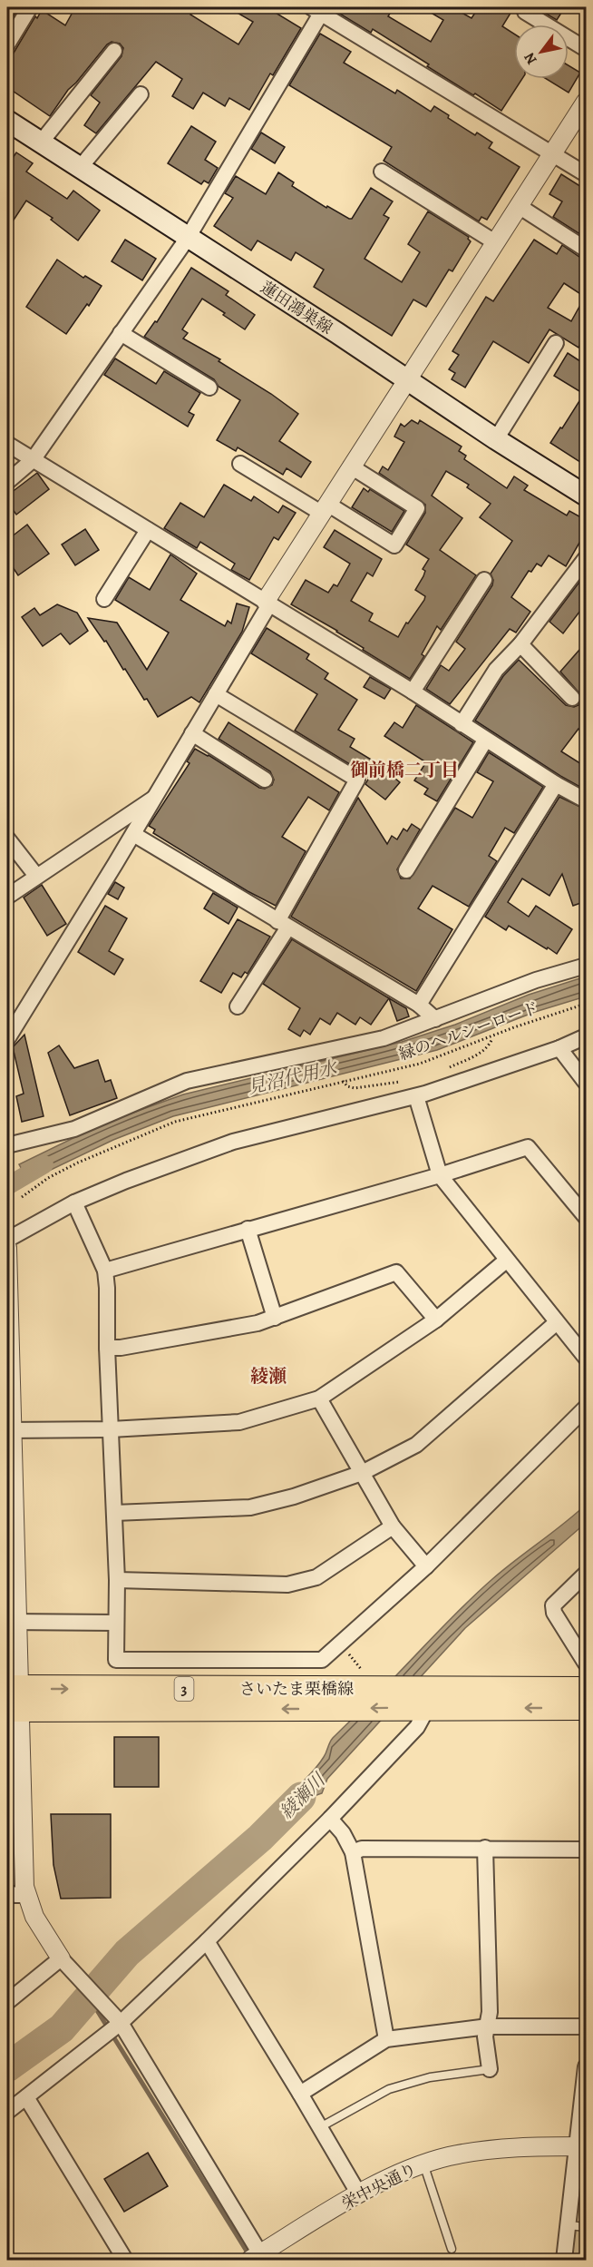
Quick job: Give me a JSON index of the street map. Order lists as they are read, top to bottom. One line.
{"streets":{"main road":["蓮田鴻巣線","3","さいたま栗橋線"],"street":["栄中央通り"],"path":["緑のヘルシーロード"]},"districts":["御前橋二丁目","綾瀬"],"water":["見沼代用水","綾瀬川"],"north":"bottom left"}
